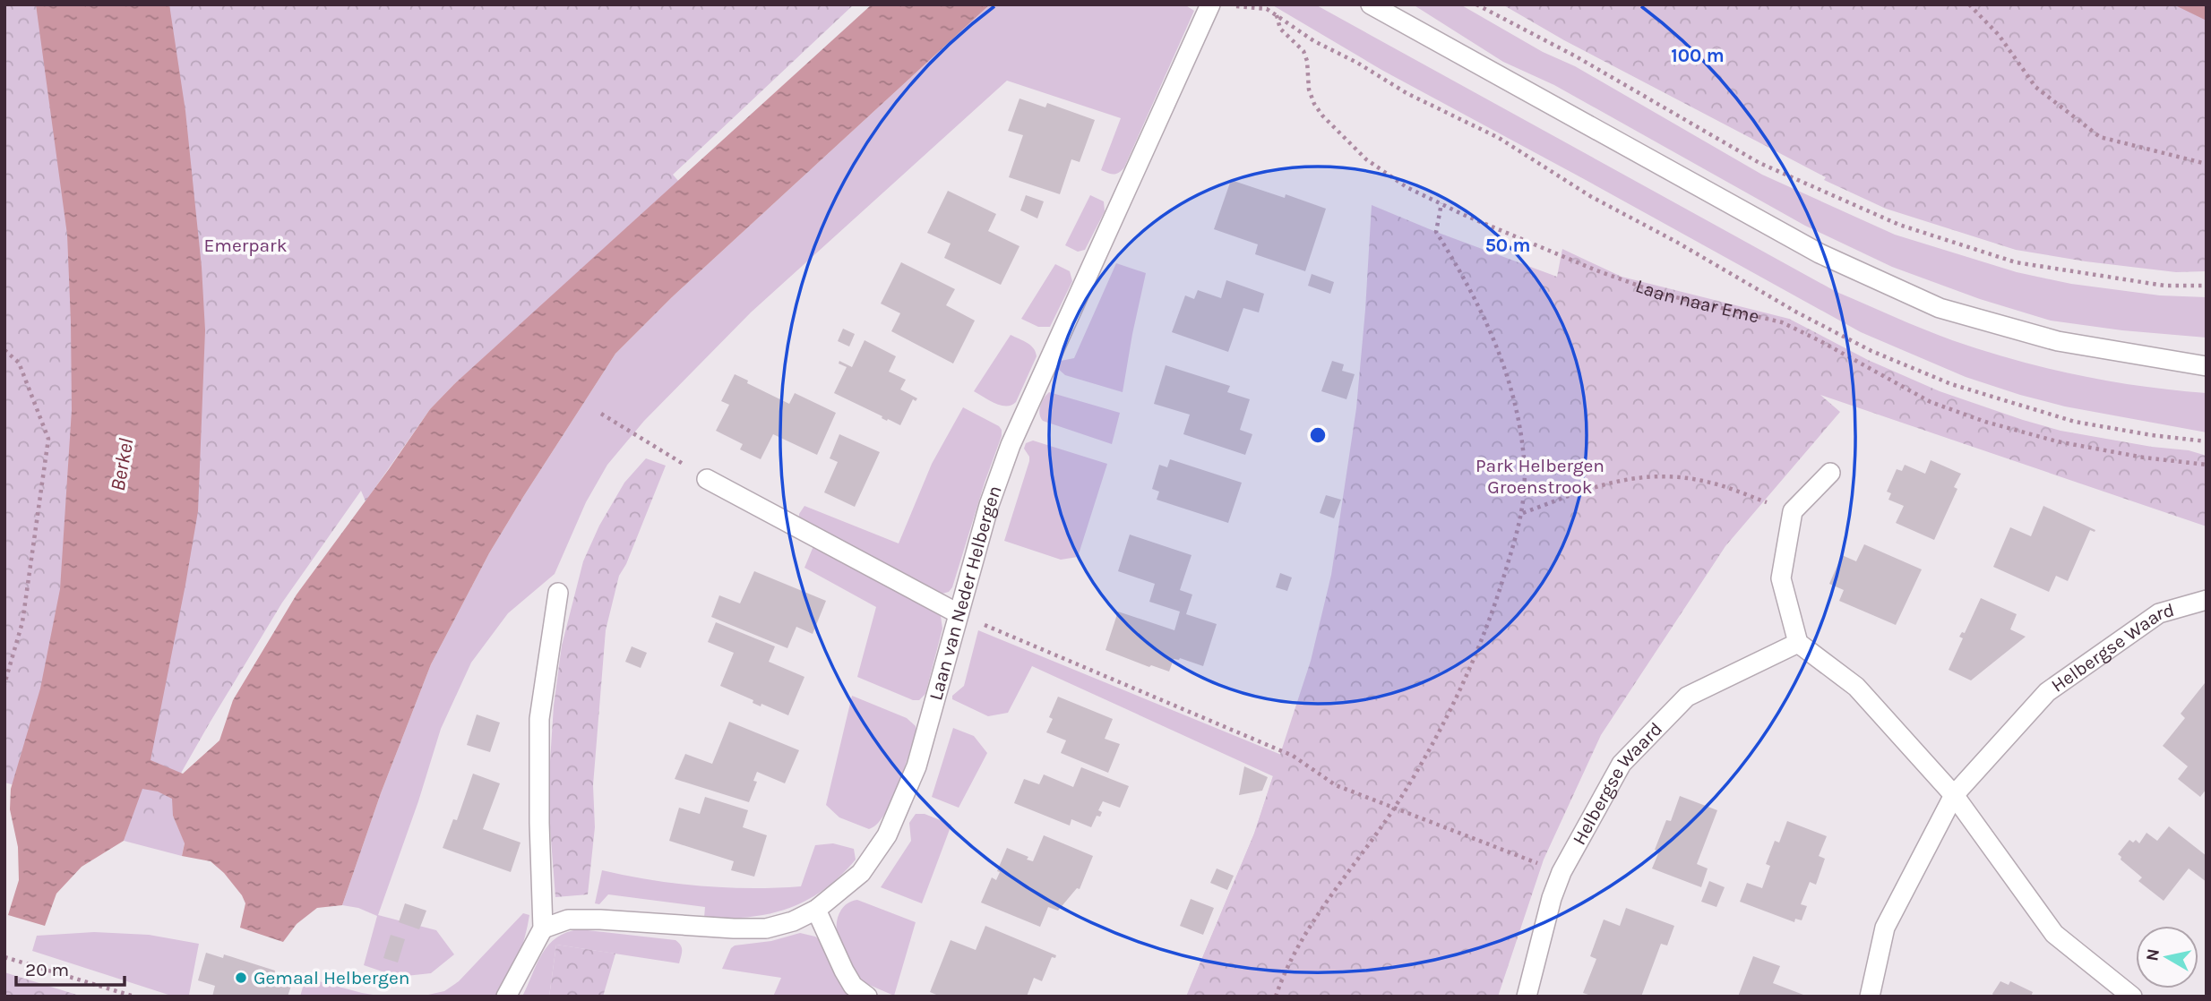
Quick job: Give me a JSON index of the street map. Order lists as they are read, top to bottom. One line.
{"streets":{"street":["Laan van Neder Helbergen","Helbergse Waard"],"path":["Laan naar Eme"]},"crossings":[["Laan naar Eme","Laan van Neder Helbergen"]],"water":["Berkel"],"parks":["Emerpark","Park Helbergen Groenstrook"],"places":["Gemaal Helbergen"],"scale_bar":"20 m","north":"left","rings":["100 m","50 m"]}
